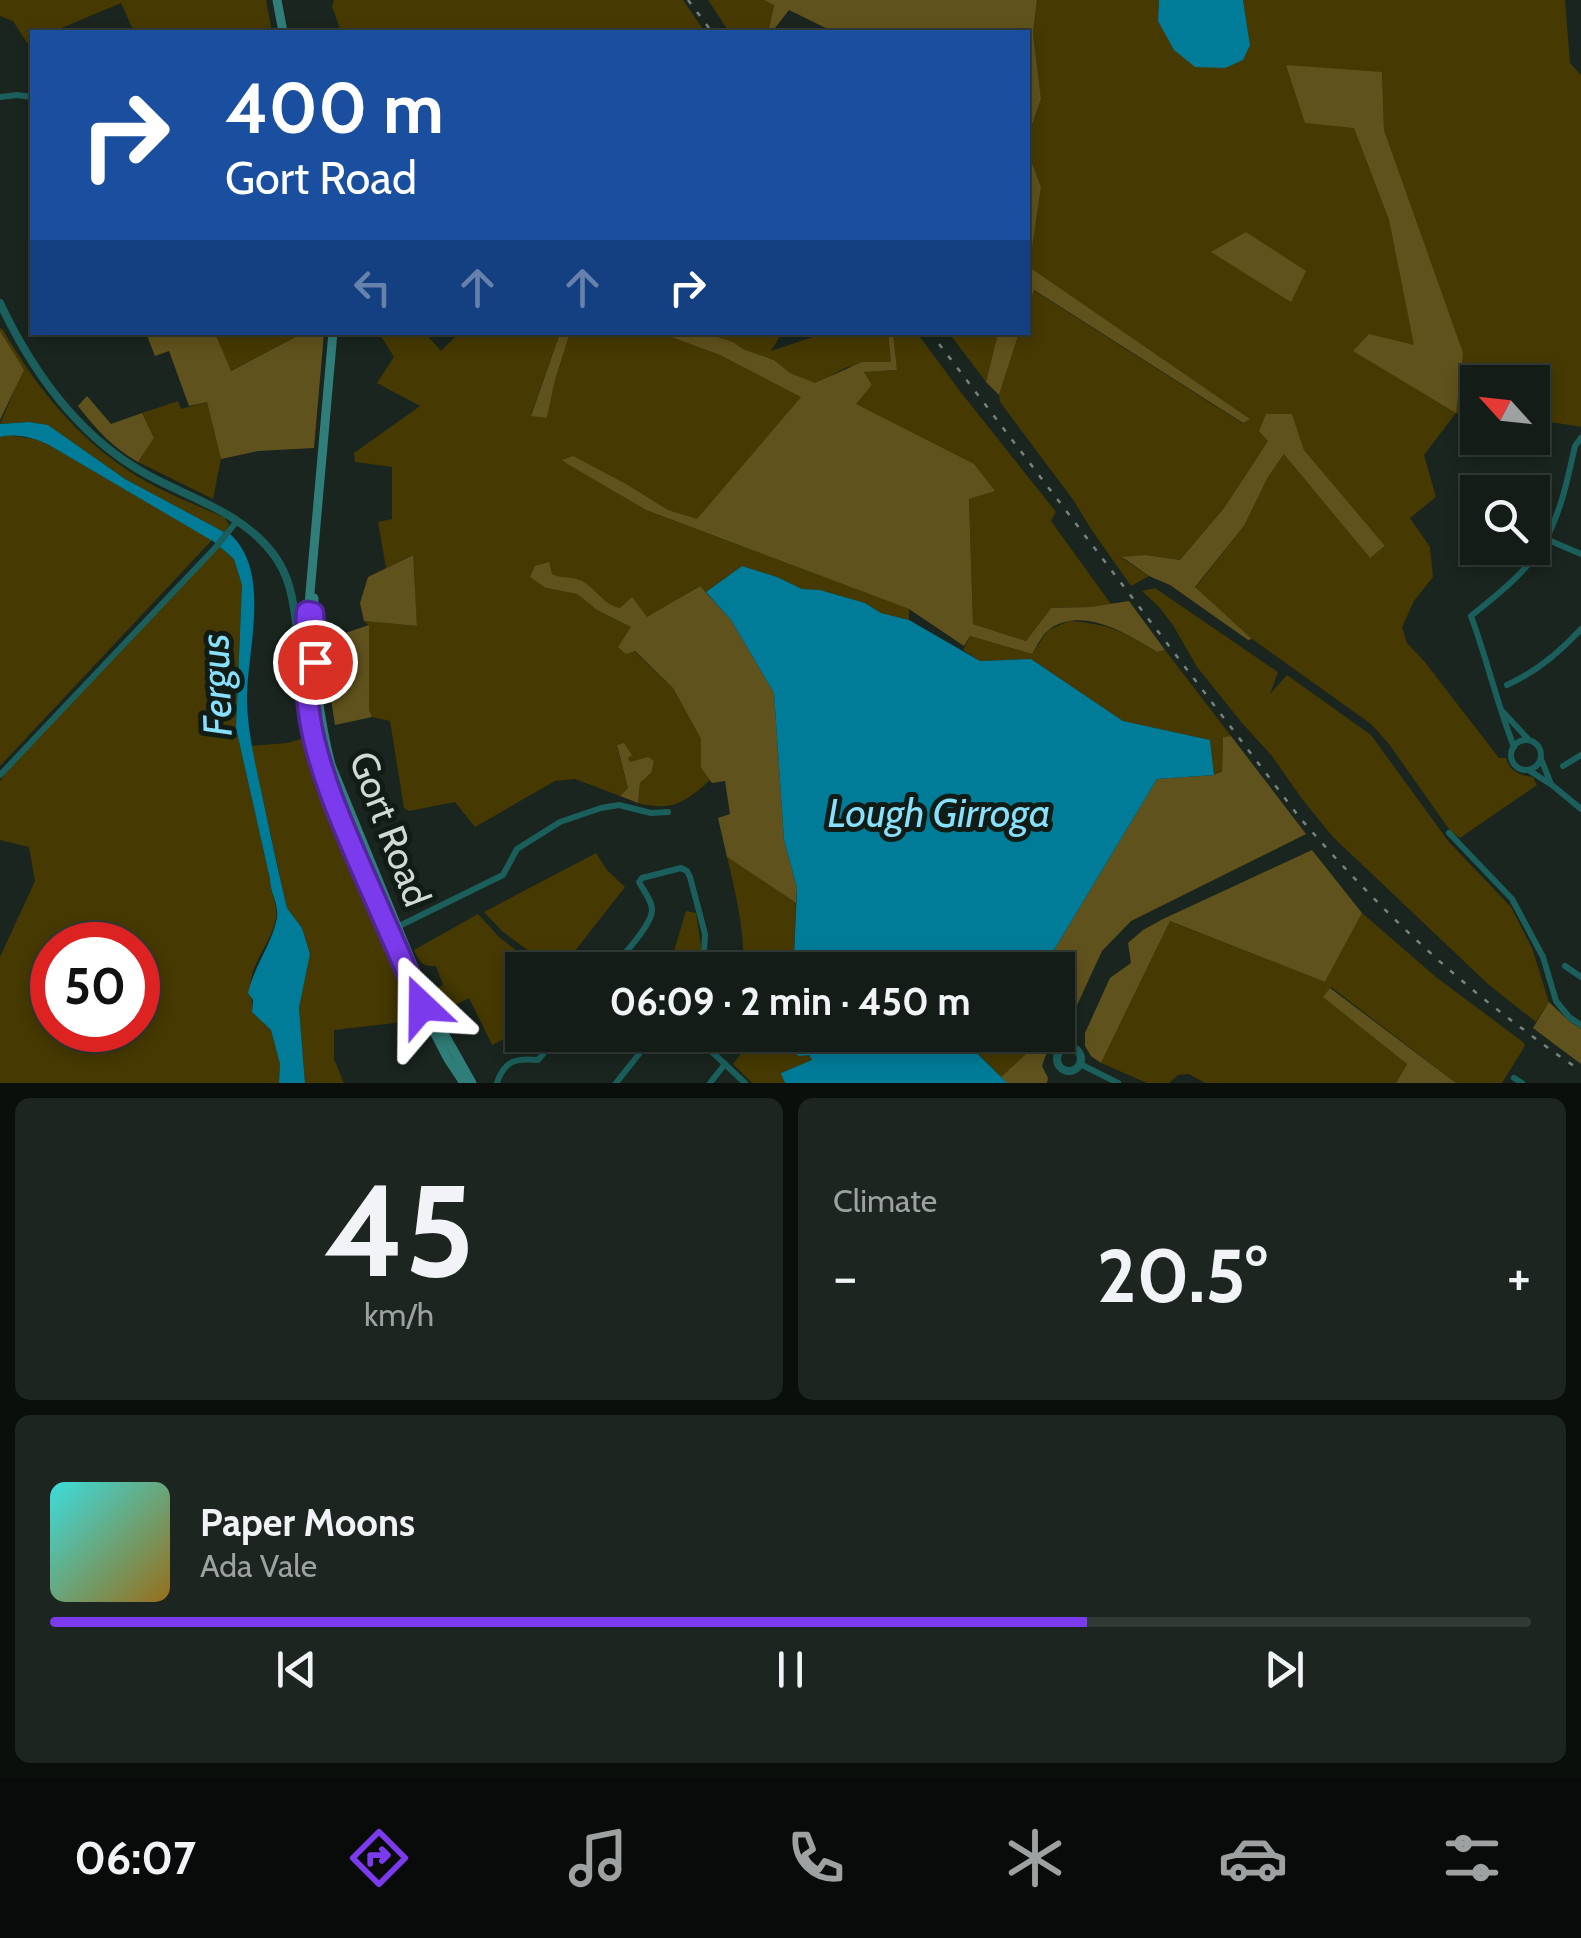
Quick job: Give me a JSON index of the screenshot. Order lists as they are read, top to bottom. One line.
{"streets":{"main road":["Gort Road"]},"water":["Fergus","Lough Girroga"],"north":"top left","page":{"turn":["400 m","Gort Road"],"limit":"50","trip":"06:09 · 2 min · 450 m","tile":[["45","km/h"],"Climate"],"heat":["−","20.5°","+"],"song":["Paper Moons","Ada Vale"],"tabs":"06:07"}}
